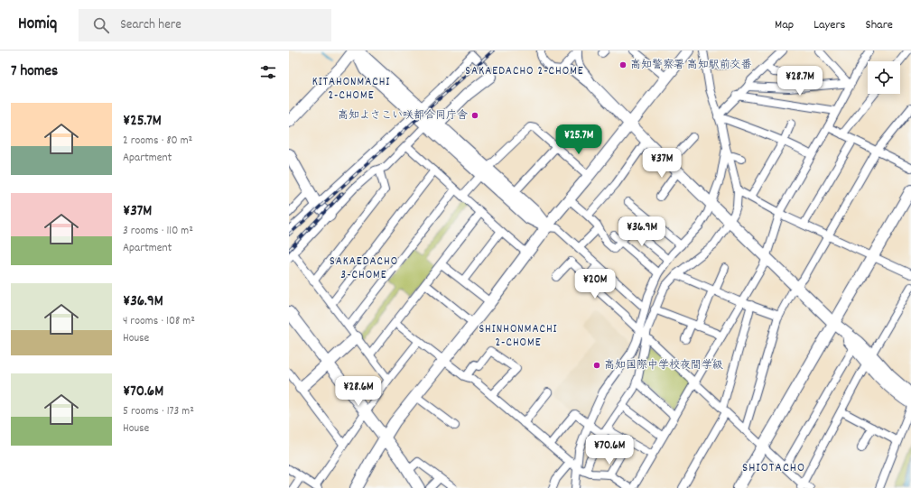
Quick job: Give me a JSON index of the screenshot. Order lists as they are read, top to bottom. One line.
{"districts":["SAKAEDACHO 2-CHOME","KITAHONMACHI 2-CHOME","SAKAEDACHO 3-CHOME","SHINHONMACHI 2-CHOME","SHIOTACHO"],"places":["高知警察署 高知駅前交番","高知よさこい咲都合同庁舎","高知国際中学校夜間学級"],"page":{"header":"Homiq","search":"Search here","nav":["Map","Layers","Share"],"heading":"7 homes","price":["¥28.7M","¥25.7M","¥37M","¥36.9M","¥20M","¥28.6M","¥70.6M"],"list":[{"name":"¥25.7M","note":"2 rooms · 80 m² · Apartment"},{"name":"¥37M","note":"3 rooms · 110 m² · Apartment"},{"name":"¥36.9M","note":"4 rooms · 108 m² · House"},{"name":"¥70.6M","note":"5 rooms · 173 m² · House"}]}}
